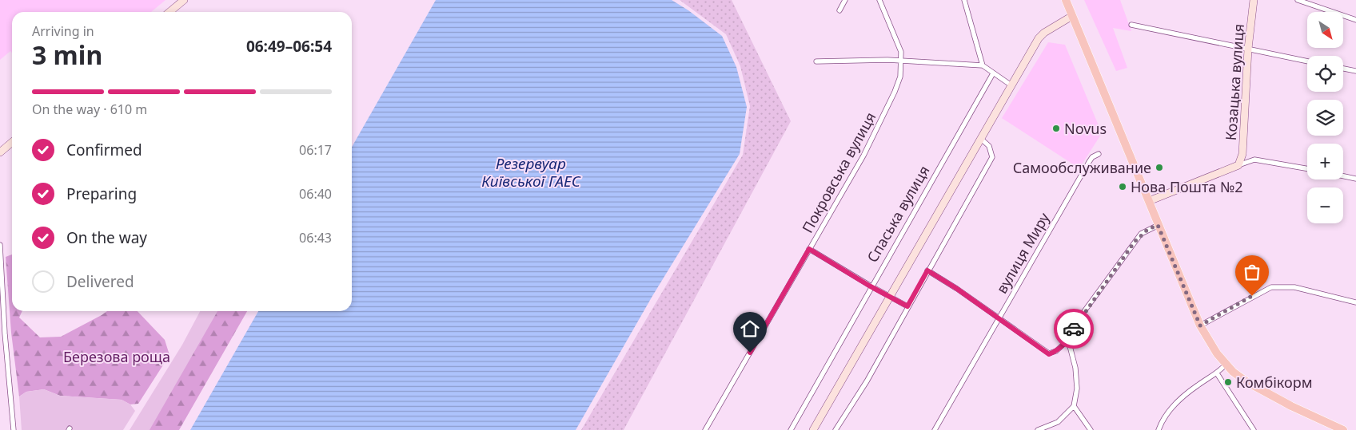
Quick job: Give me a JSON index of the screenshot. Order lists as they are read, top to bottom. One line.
{"streets":{"street":["Козацька вулиця","Покровська вулиця","Спаська вулиця","вулиця Миру"]},"water":["Резервуар Київської ГАЕС"],"parks":["Березова роща"],"places":["Novus","Самообслуживание","Нова Пошта №2","Комбікорм"],"north":"bottom right","page":{"map_buttons":["+","−"],"heading":["3 min","Arriving in","06:49–06:54"],"bar":"On the way · 610 m","list":[["Confirmed","06:17"],["Preparing","06:40"],["On the way","06:43"],"Delivered"]}}
